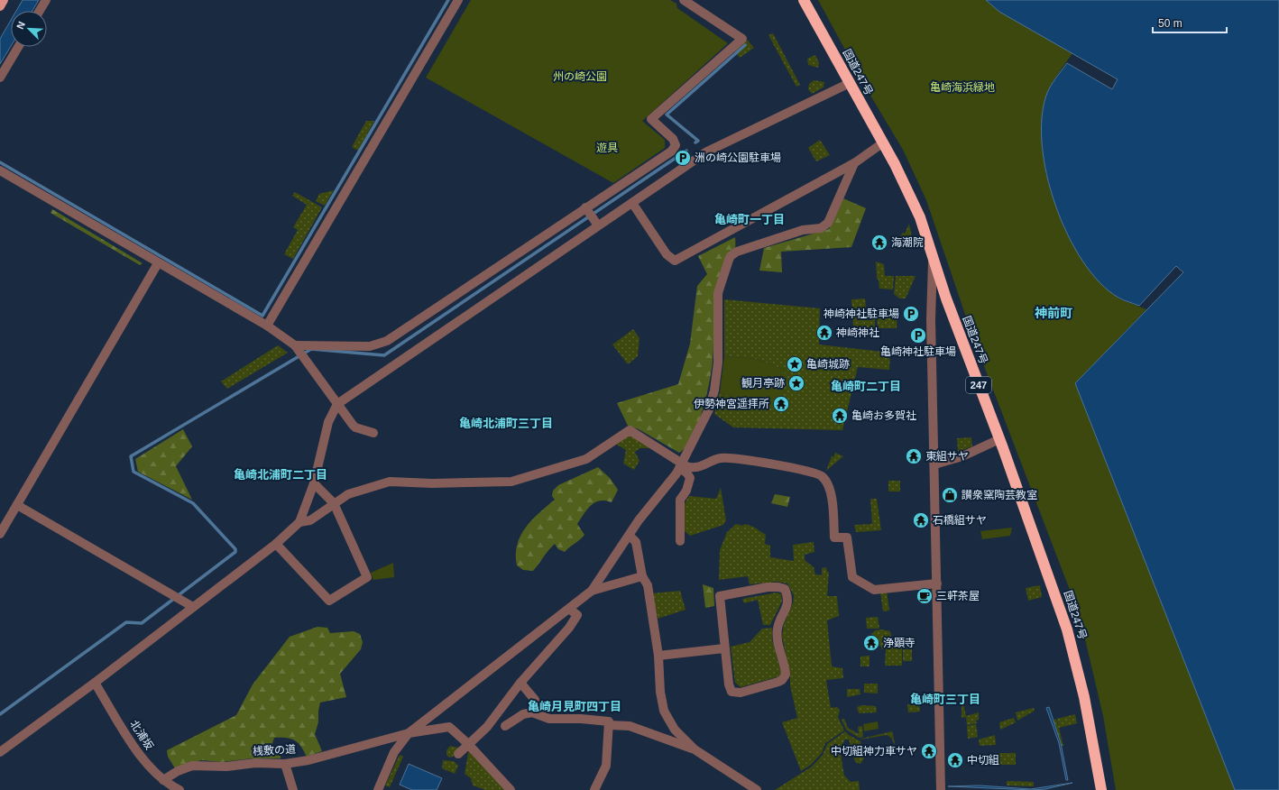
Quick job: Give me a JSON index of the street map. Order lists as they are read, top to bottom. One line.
{"streets":{"highway":["国道247号","247"],"street":["北浦坂","桟敷の道"]},"crossings":[["北浦坂","桟敷の道"]],"districts":["亀崎町一丁目","神前町","亀崎町二丁目","亀崎北浦町三丁目","亀崎北浦町二丁目","亀崎町三丁目","亀崎月見町四丁目"],"parks":["州の崎公園","亀崎海浜緑地","遊具"],"places":{"parking":["洲の崎公園駐車場","神崎神社駐車場","亀崎神社駐車場"],"temple":["海潮院","神崎神社","伊勢神宮遥拝所","亀崎お多賀社","東組サヤ","石橋組サヤ","浄顕寺","中切組神力車サヤ","中切組"],"place":["亀崎城跡","観月亭跡"],"shop":["讃衆窯陶芸教室"],"cafe":["三軒茶屋"]},"scale_bar":"50 m","north":"top left"}
